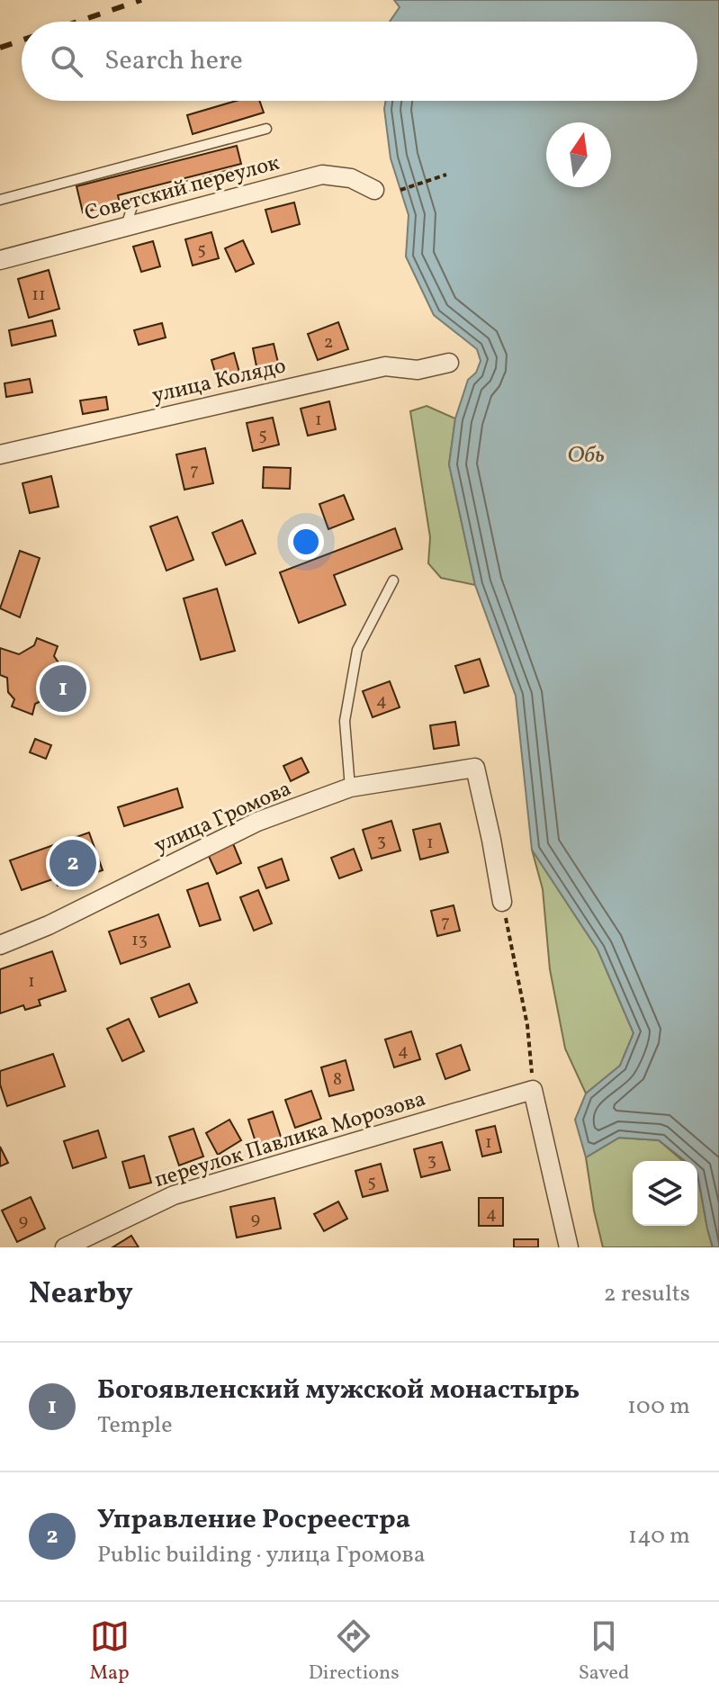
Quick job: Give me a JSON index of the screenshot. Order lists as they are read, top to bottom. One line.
{"streets":{"street":["Советский переулок","улица Колядо","улица Громова","переулок Павлика Морозова"]},"water":["Обь"],"house_numbers":["5","11","2","1","5","7","4","3","1","7","13","1","4","8","1","3","5","4","9","9"],"north":"top","page":{"search":"Search here","pins":["1","2"],"heading":["Nearby","2 results"],"list":[{"mark":"1","name":"Богоявленский мужской монастырь","note":"Temple","value":"100 m"},{"mark":"2","name":"Управление Росреестра","note":"Public building · улица Громова","value":"140 m"}],"nav":["Map","Directions","Saved"]}}
